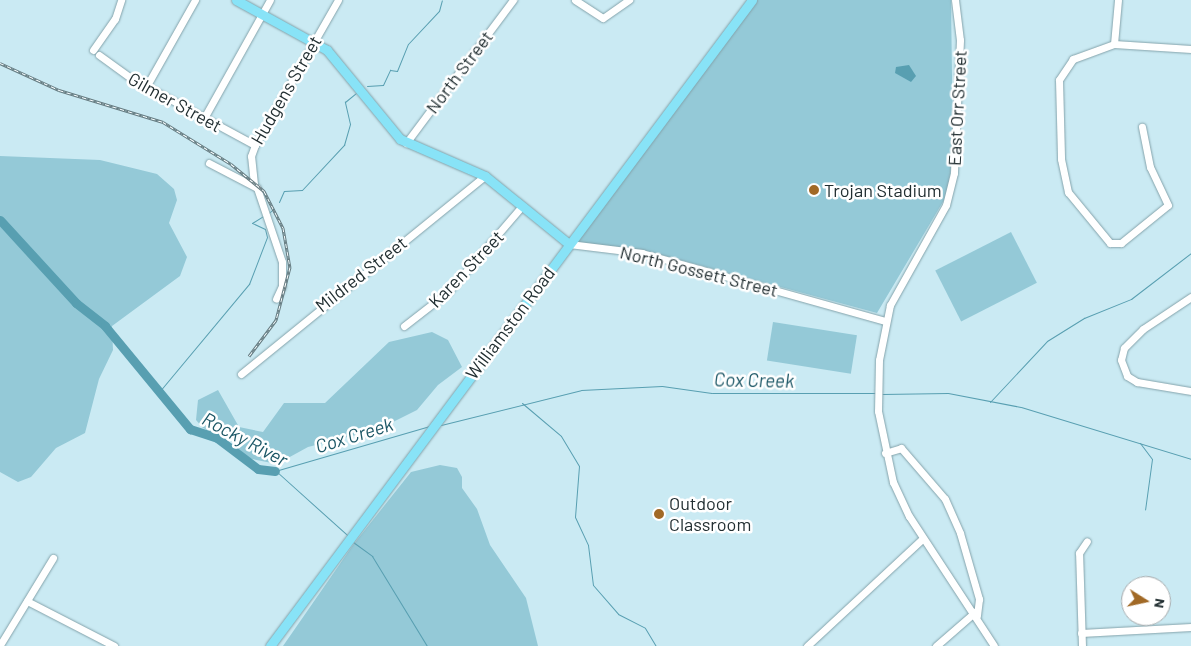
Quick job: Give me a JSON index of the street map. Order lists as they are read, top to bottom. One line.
{"streets":{"main road":["Williamston Road"],"street":["North Street","Hudgens Street","Gilmer Street","East Orr Street","Karen Street","North Gossett Street","Mildred Street"]},"crossings":[["Hudgens Street","Gilmer Street"],["East Orr Street","North Gossett Street"],["North Gossett Street","Williamston Road"]],"water":["Cox Creek","Rocky River"],"places":["Trojan Stadium","Outdoor Classroom"],"north":"right"}
